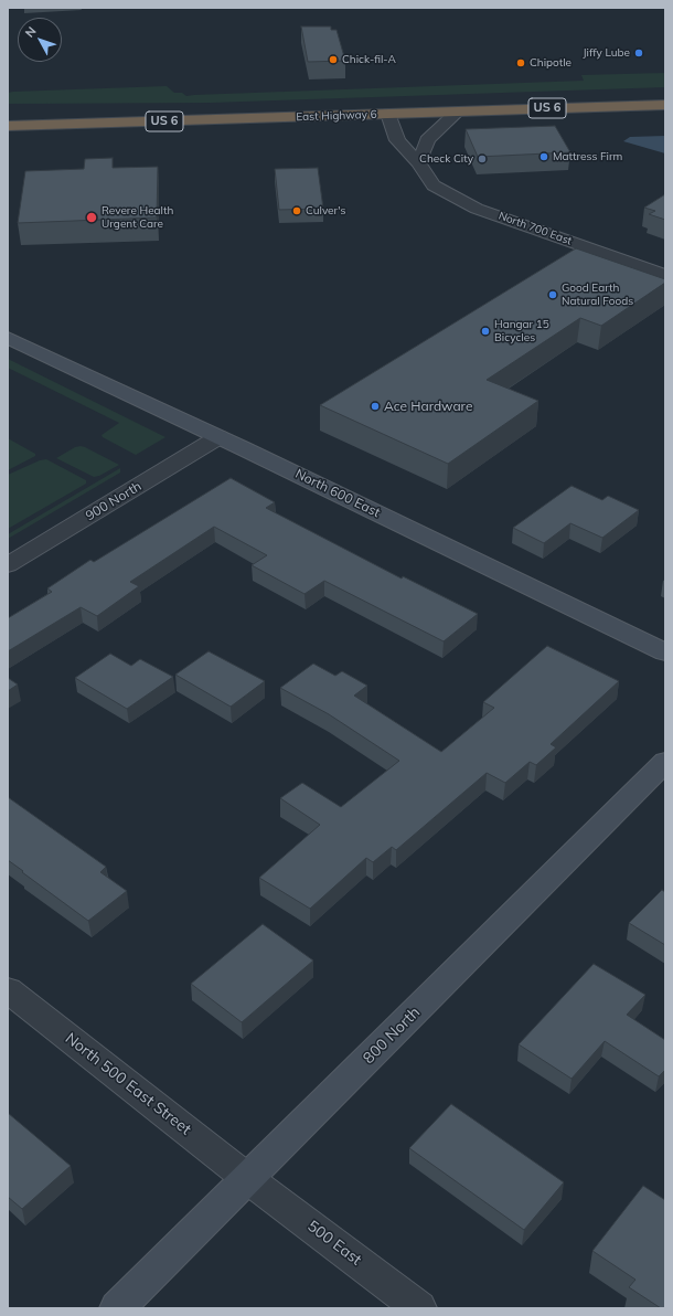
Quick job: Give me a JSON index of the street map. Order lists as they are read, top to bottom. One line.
{"streets":{"highway":["US 6","East Highway 6"],"street":["North 700 East","North 600 East","900 North","800 North","North 500 East Street","500 East"]},"crossings":[["East Highway 6","North 700 East"],["North 600 East","900 North"],["800 North","North 500 East Street"],["800 North","500 East"],["North 500 East Street","500 East"]],"places":["Jiffy Lube","Chick-fil-A","Chipotle","Mattress Firm","Check City","Culver's","Revere Health Urgent Care","Good Earth Natural Foods","Hangar 15 Bicycles","Ace Hardware"],"north":"top left"}
